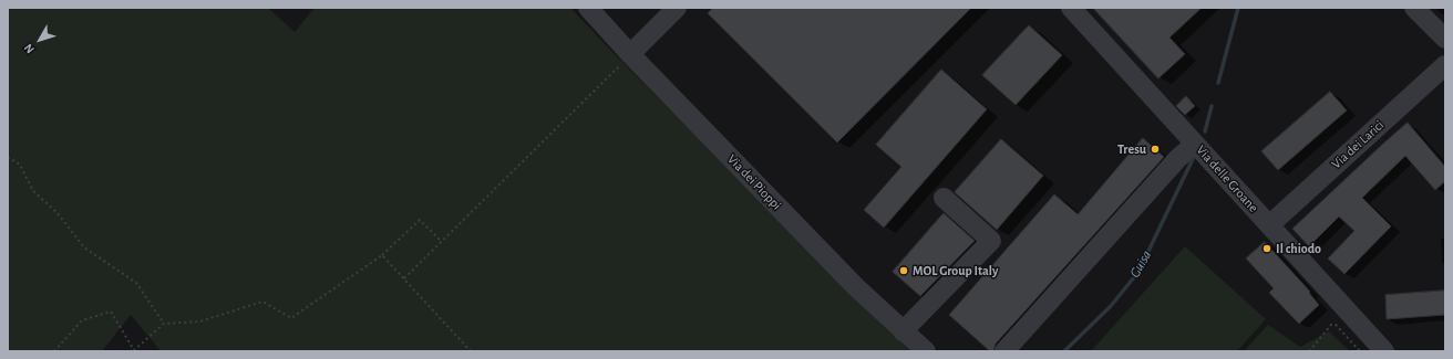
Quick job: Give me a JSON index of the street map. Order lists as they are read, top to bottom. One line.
{"streets":{"street":["Via dei Larici","Via delle Groane","Via dei Pioppi"]},"crossings":[["Via dei Larici","Via delle Groane"]],"water":["Guisa"],"places":["Tresu","Il chiodo","MOL Group Italy"],"north":"bottom left"}
